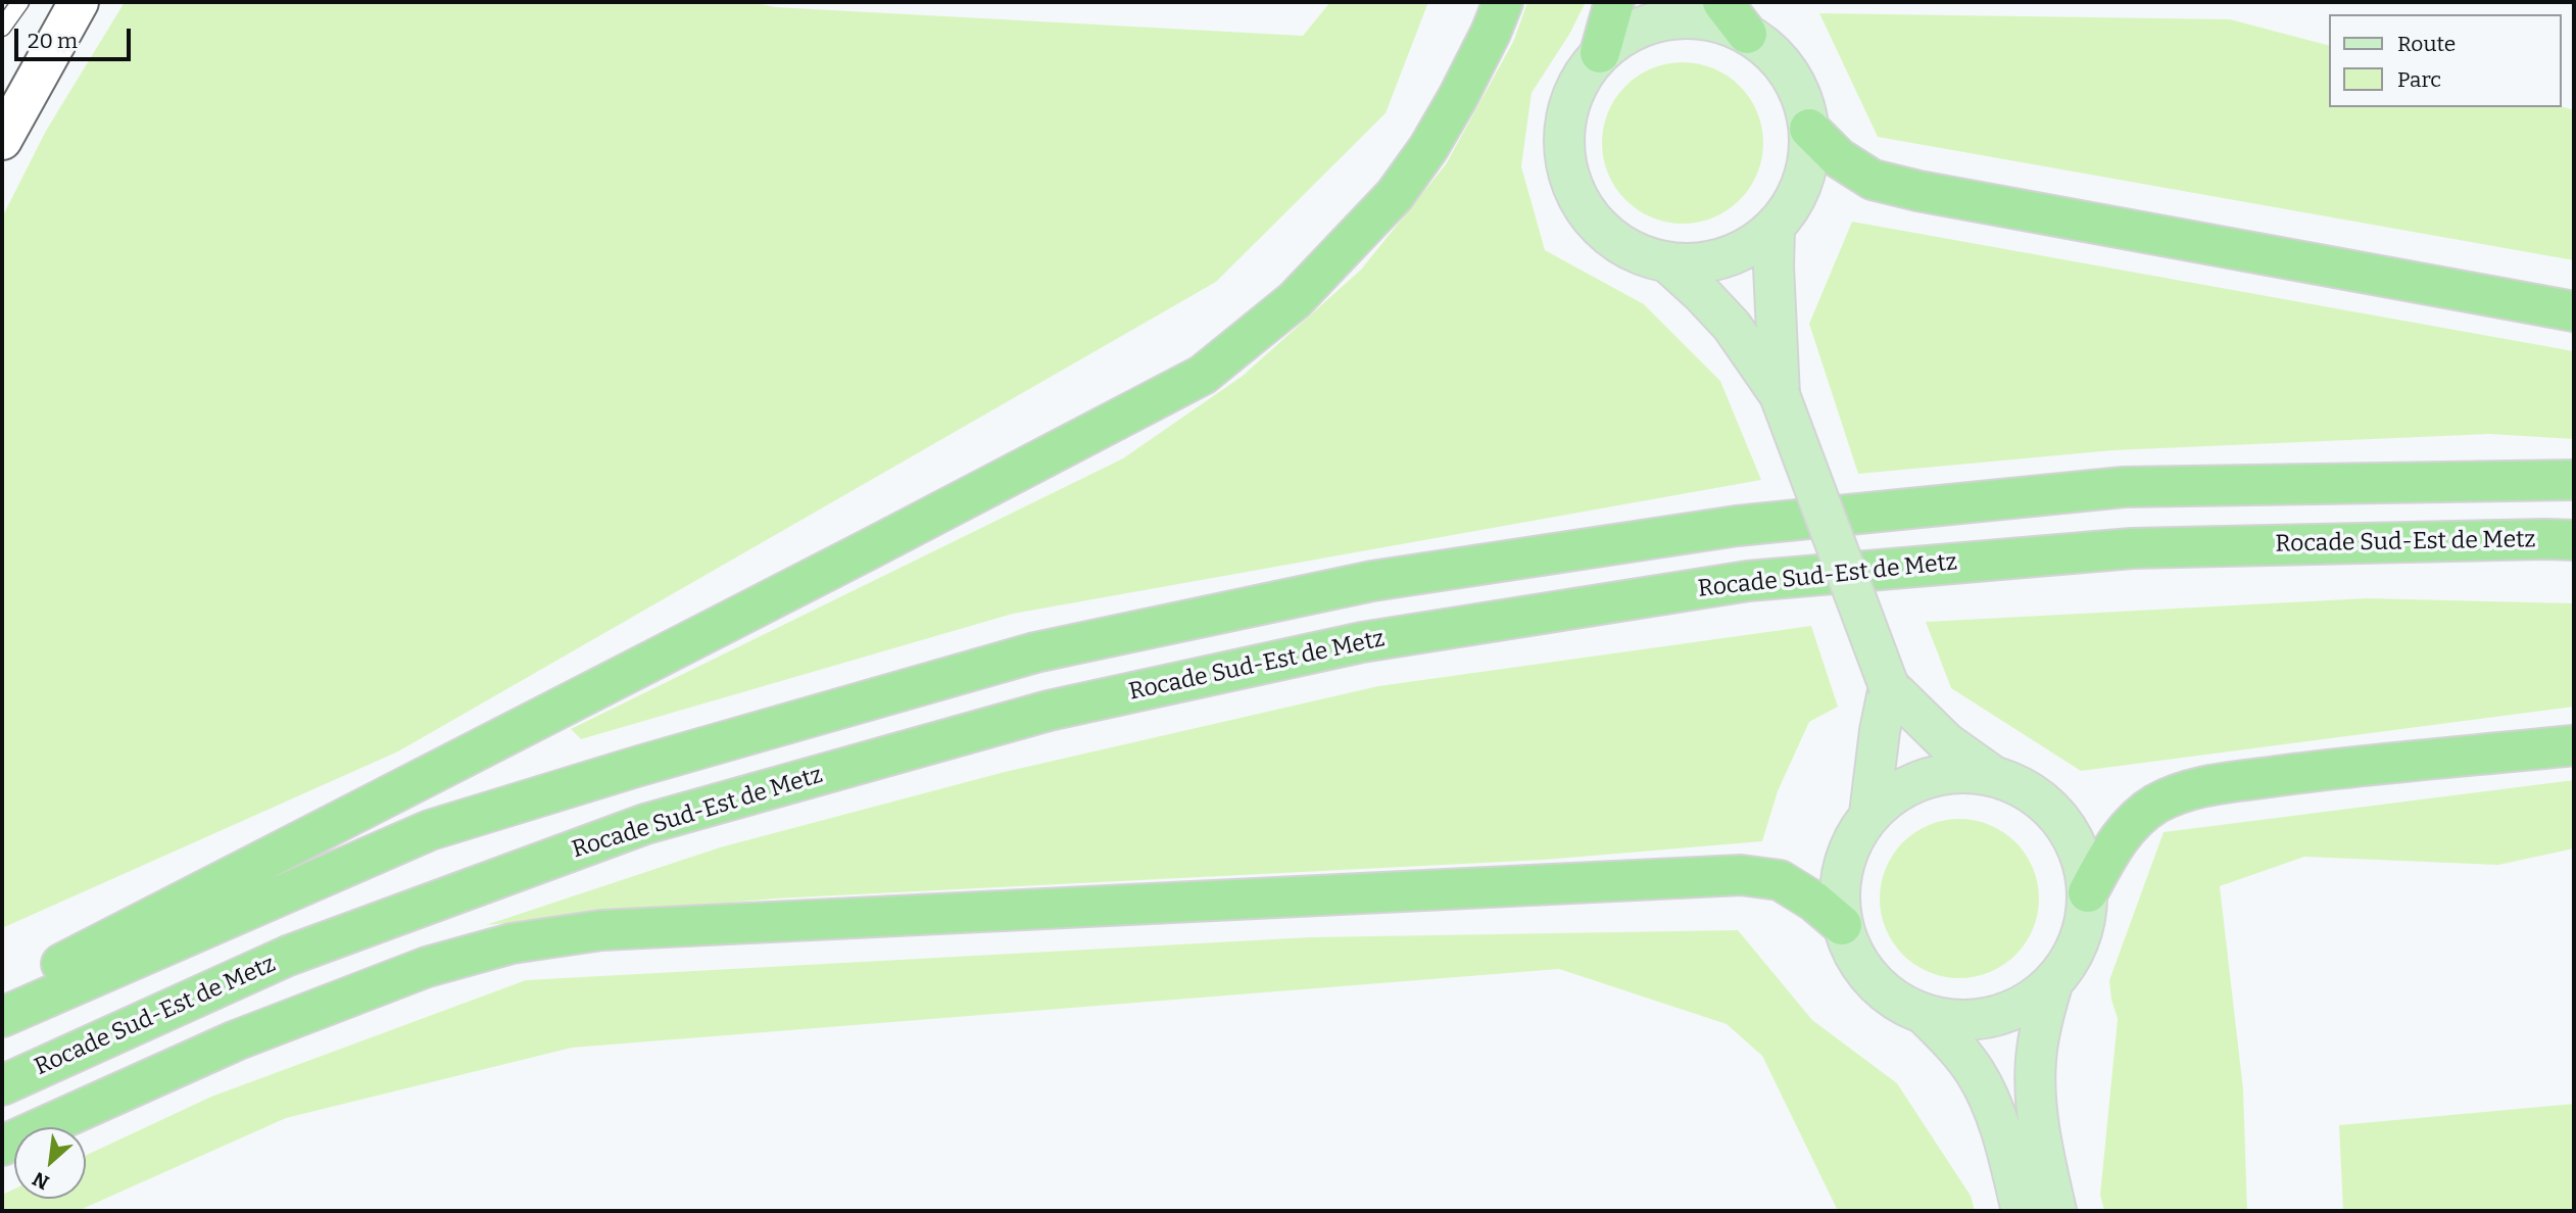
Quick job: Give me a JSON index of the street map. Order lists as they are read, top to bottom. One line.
{"streets":{"highway":["Rocade Sud-Est de Metz"]},"legend":["Route","Parc"],"scale_bar":"20 m","north":"bottom left"}
